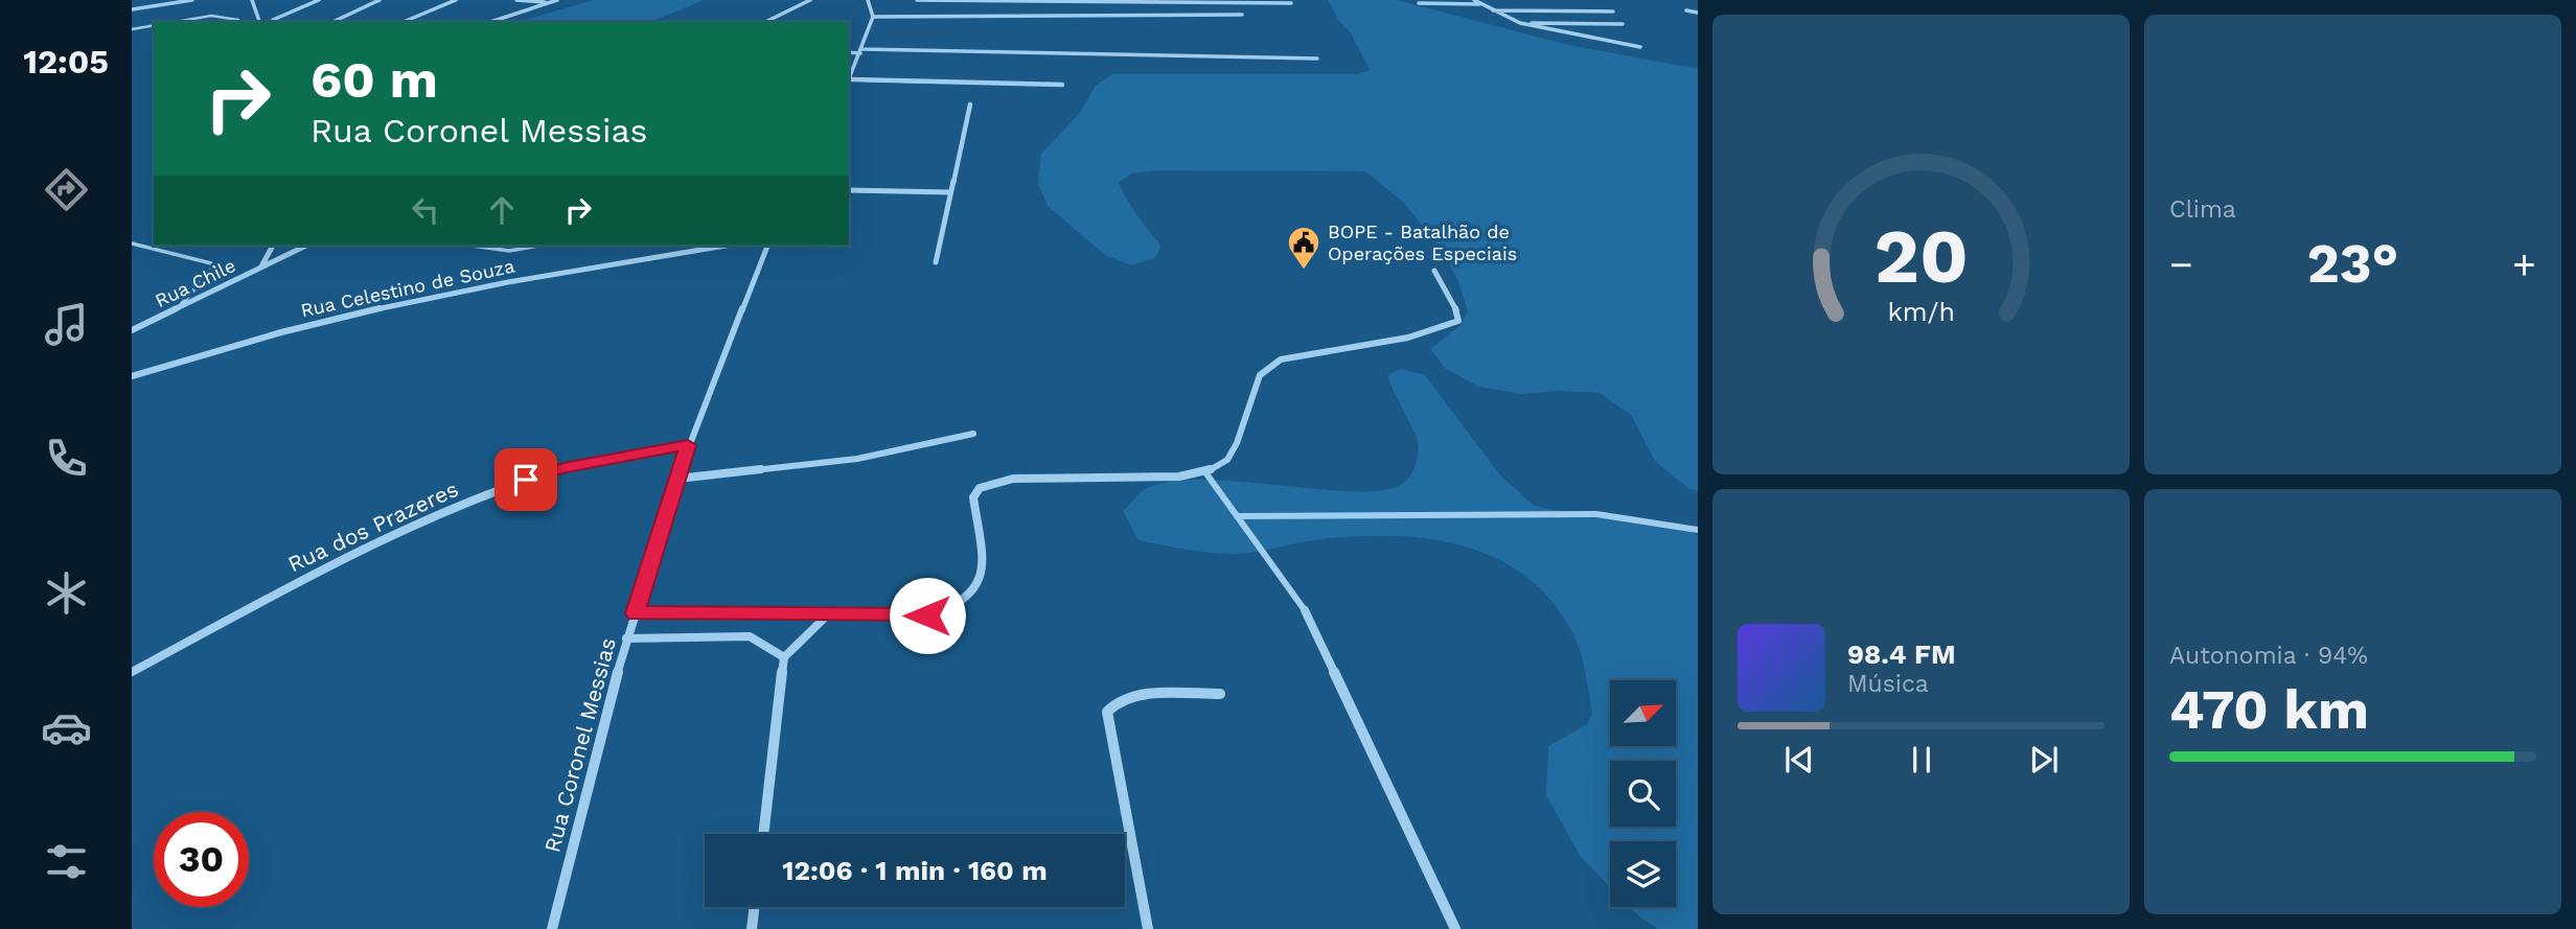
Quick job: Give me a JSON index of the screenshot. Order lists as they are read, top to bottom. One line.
{"streets":{"street":["Rua Chile","Rua Celestino de Souza","Rua dos Prazeres","Rua Coronel Messias"]},"crossings":[["Rua dos Prazeres","Rua Coronel Messias"]],"places":{"public building":["BOPE - Batalhão de Operações Especiais"]},"north":"top right","page":{"tabs":"12:05","tile":["Clima",["Autonomia · 94%","470 km"]],"turn":["60 m","Rua Coronel Messias"],"heat":["−","23°","+"],"song":["98.4 FM","Música"],"limit":"30","trip":"12:06 · 1 min · 160 m","gauge":["20","km/h"]}}
